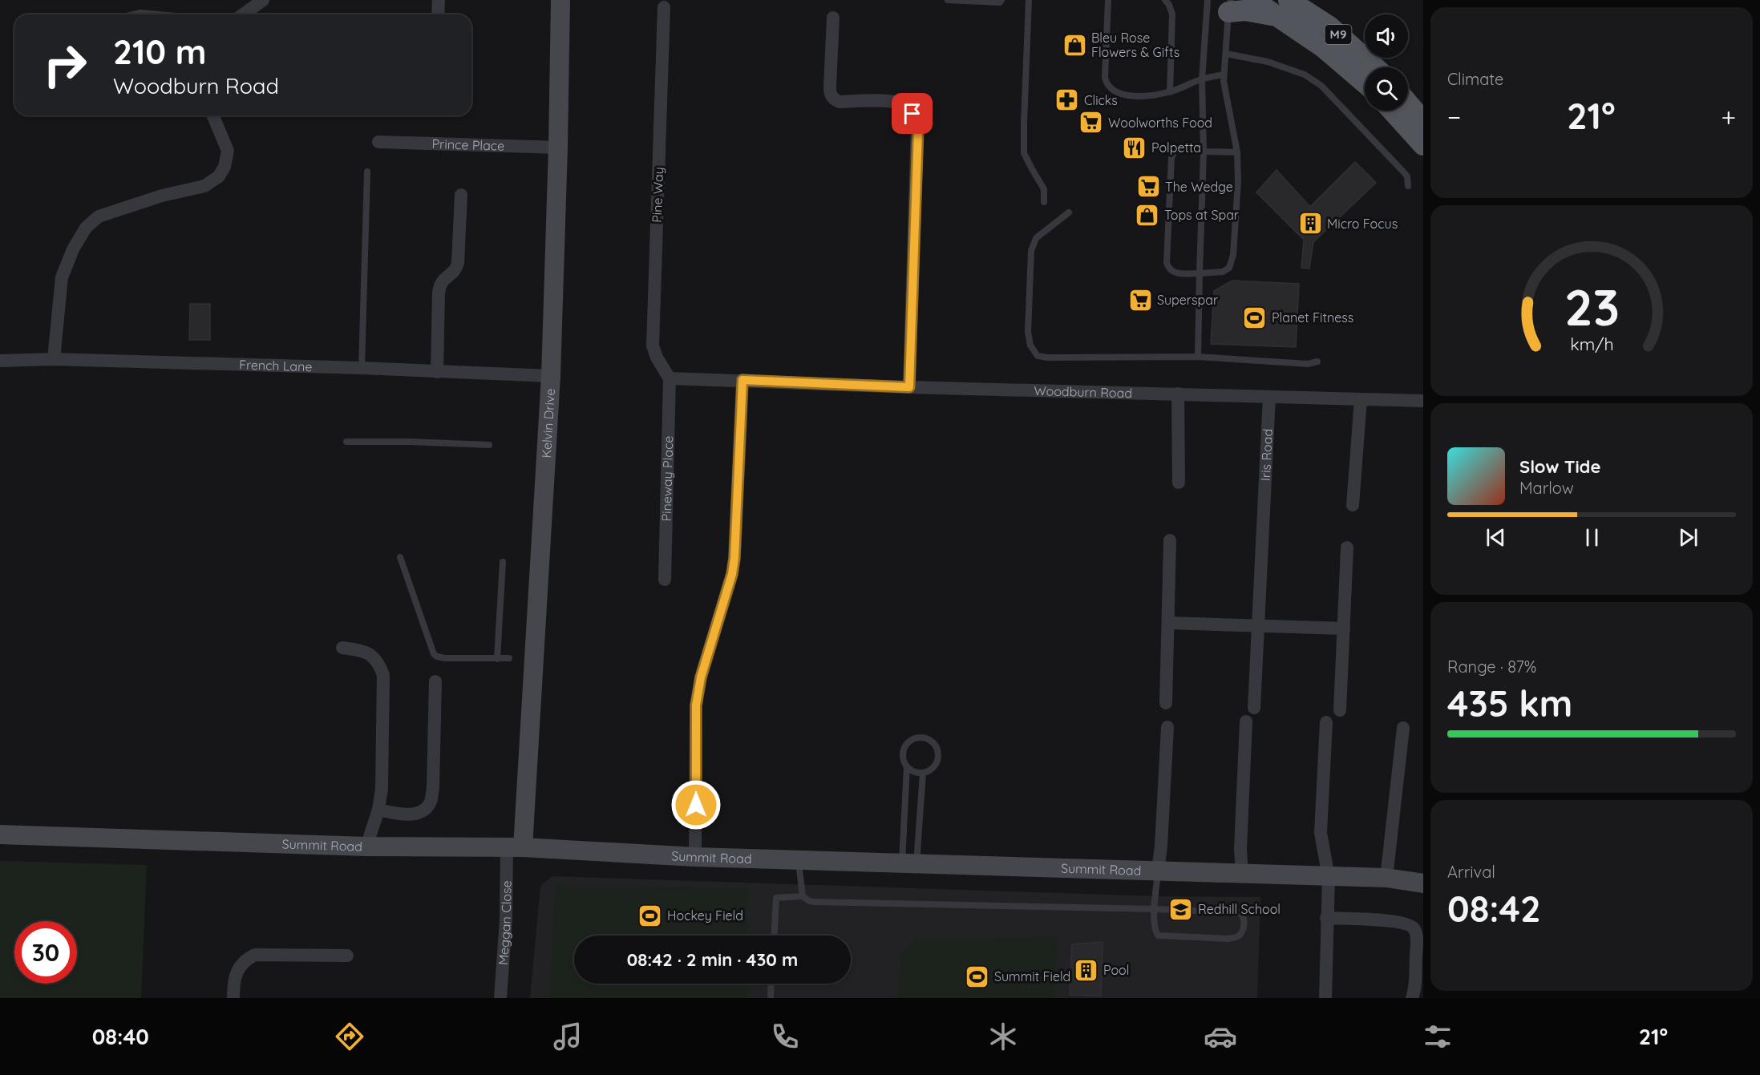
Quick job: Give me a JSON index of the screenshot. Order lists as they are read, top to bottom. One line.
{"streets":{"main road":["M9","Kelvin Drive","Summit Road"],"street":["Prince Place","Pine Way","French Lane","Woodburn Road","Iris Road","Pineway Place","Meggan Close"]},"crossings":[["Prince Place","Kelvin Drive"],["Pine Way","Woodburn Road"],["Pine Way","Pineway Place"],["French Lane","Kelvin Drive"],["Woodburn Road","Iris Road"],["Woodburn Road","Pineway Place"],["Kelvin Drive","Summit Road"],["Kelvin Drive","Meggan Close"],["Summit Road","Meggan Close"]],"places":{"shop":["Bleu Rose Flowers & Gifts","Tops at Spar"],"pharmacy":["Clicks"],"supermarket":["Woolworths Food","The Wedge","Superspar"],"restaurant":["Polpetta"],"building":["Micro Focus","Pool"],"sports":["Planet Fitness","Hockey Field","Summit Field"],"school or university":["Redhill School"]},"page":{"tile":["Climate",["Range · 87%","435 km"],["Arrival","08:42"]],"turn":["210 m","Woodburn Road"],"heat":["−","21°","+"],"song":["Slow Tide","Marlow"],"limit":"30","trip":"08:42 · 2 min · 430 m","tabs":["08:40","21°"],"gauge":["23","km/h"]}}
